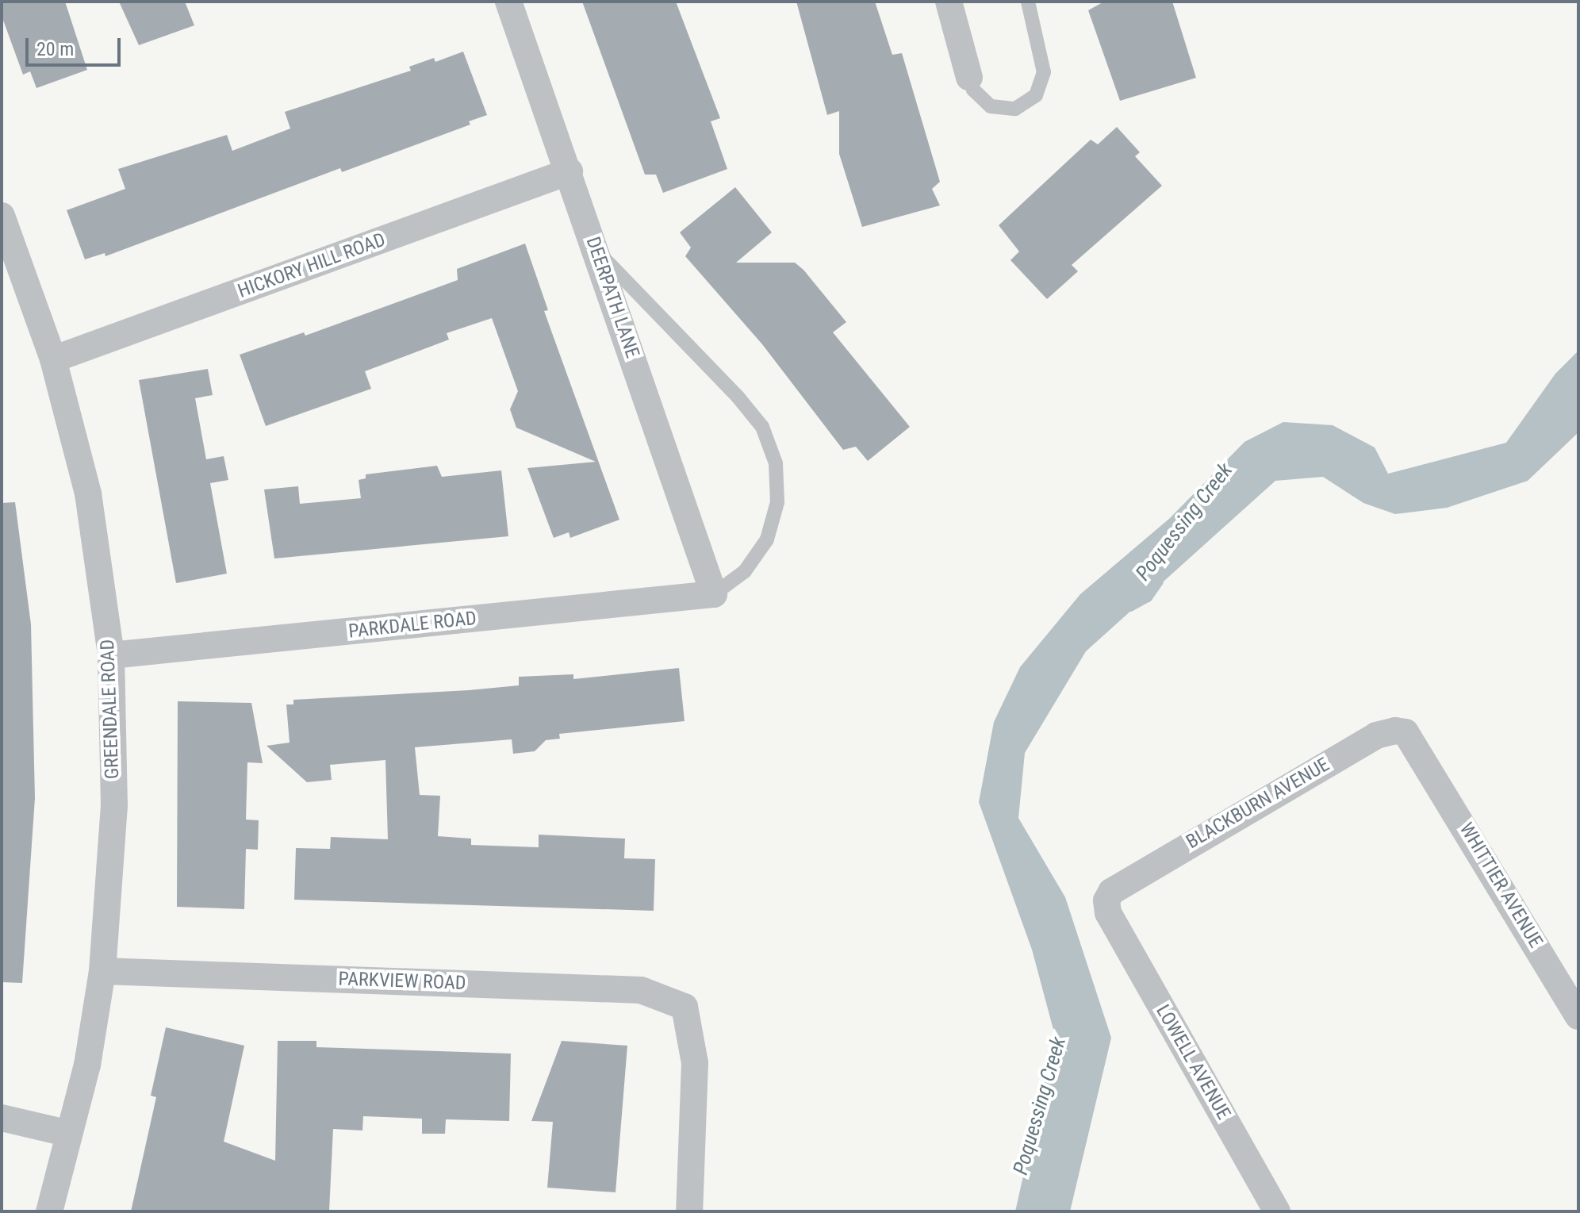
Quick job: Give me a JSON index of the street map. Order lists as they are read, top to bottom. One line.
{"streets":{"street":["HICKORY HILL ROAD","DEERPATH LANE","PARKDALE ROAD","GREENDALE ROAD","BLACKBURN AVENUE","WHITTIER AVENUE","PARKVIEW ROAD","LOWELL AVENUE"]},"crossings":[["HICKORY HILL ROAD","DEERPATH LANE"],["HICKORY HILL ROAD","GREENDALE ROAD"],["DEERPATH LANE","PARKDALE ROAD"],["PARKDALE ROAD","GREENDALE ROAD"],["GREENDALE ROAD","PARKVIEW ROAD"],["BLACKBURN AVENUE","WHITTIER AVENUE"],["BLACKBURN AVENUE","LOWELL AVENUE"]],"water":["Poquessing Creek"],"scale_bar":"20 m"}
